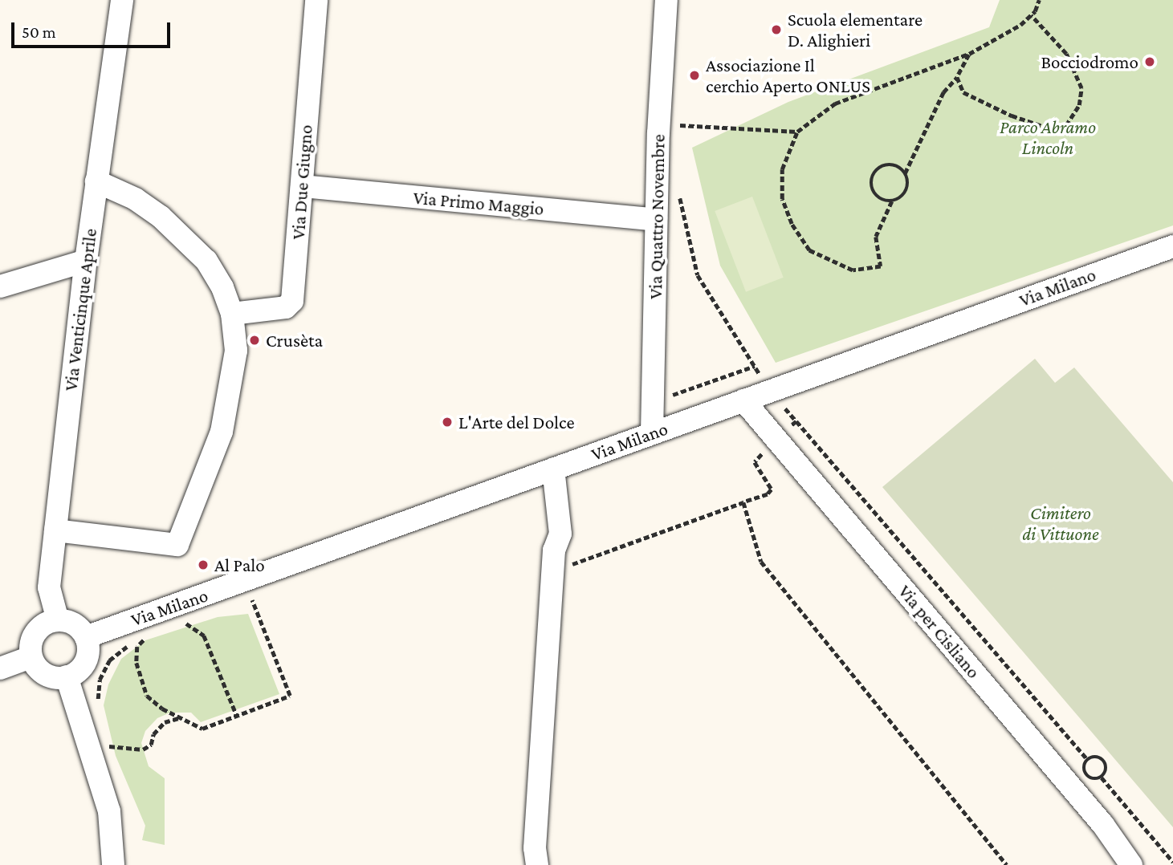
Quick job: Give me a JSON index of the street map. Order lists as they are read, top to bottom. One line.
{"streets":{"street":["Via Due Giugno","Via Primo Maggio","Via Quattro Novembre","Via Milano","Via Venticinque Aprile","Via per Cisliano"]},"crossings":[["Via Due Giugno","Via Primo Maggio"],["Via Primo Maggio","Via Quattro Novembre"],["Via Quattro Novembre","Via Milano"],["Via Milano","Via Venticinque Aprile"],["Via Milano","Via per Cisliano"]],"parks":["Parco Abramo Lincoln","Cimitero di Vittuone"],"places":["Scuola elementare D. Alighieri","Bocciodromo","Associazione Il cerchio Aperto ONLUS","Crusèta","L'Arte del Dolce","Al Palo"],"scale_bar":"50 m"}
